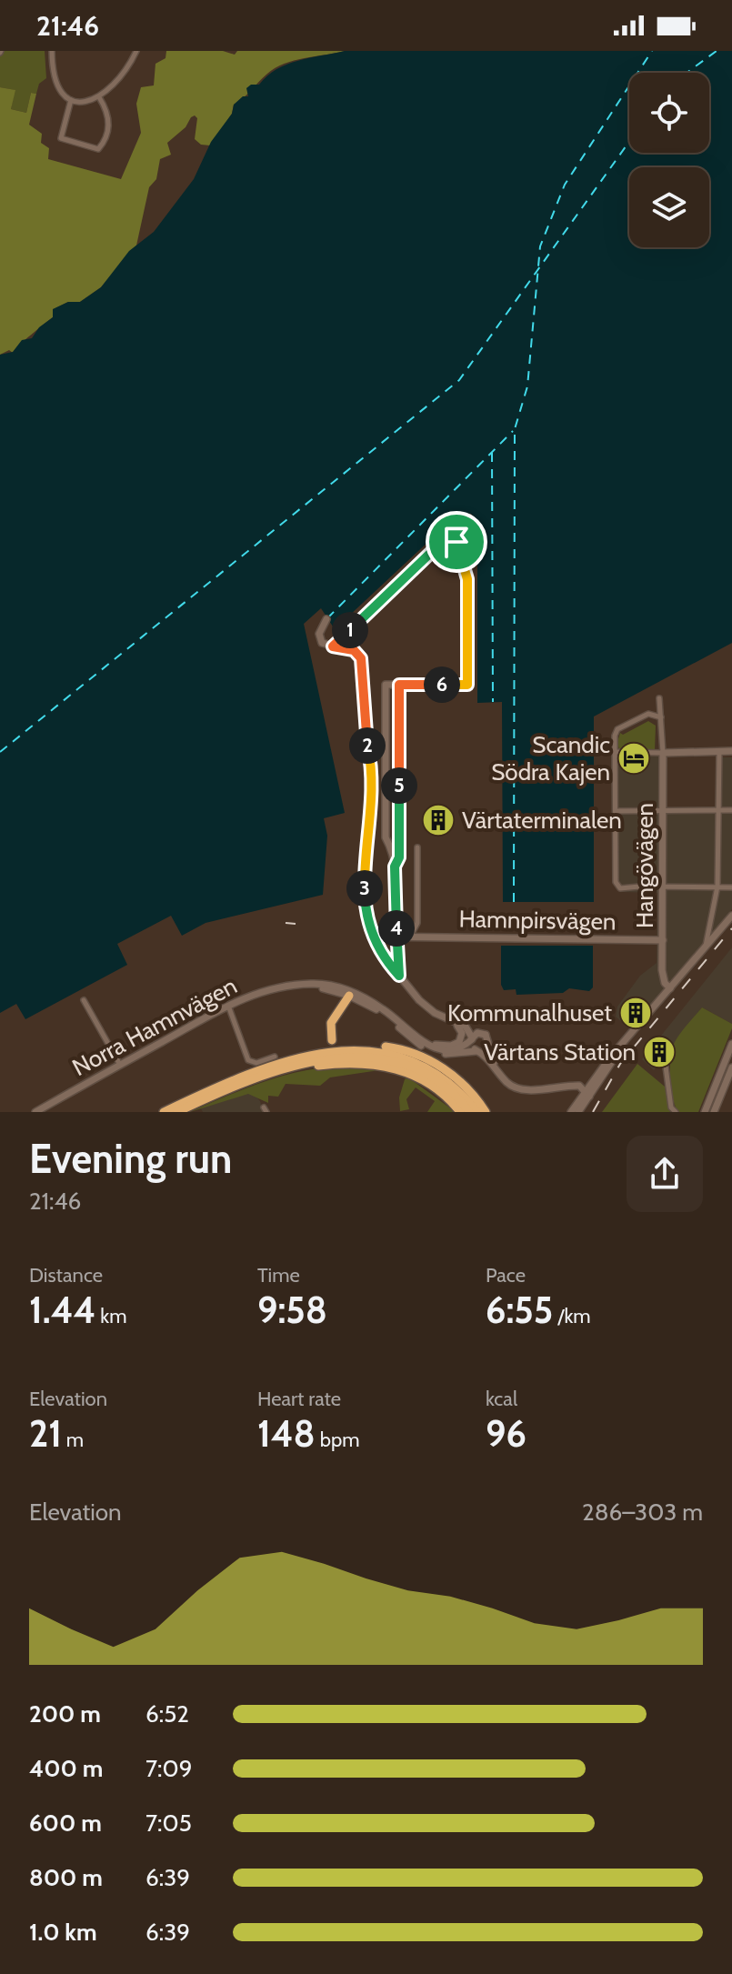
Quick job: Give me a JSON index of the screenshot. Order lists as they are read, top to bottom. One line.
{"streets":{"main road":["Hangövägen","Hamnpirsvägen","Norra Hamnvägen"]},"crossings":[["Hangövägen","Hamnpirsvägen"]],"places":{"hotel":["Scandic Södra Kajen"],"building":["Värtaterminalen","Kommunalhuset","Värtans Station"]},"page":{"status":"21:46","pins":["1","6","2","5","3","4"],"heading":["Evening run","21:46"],"stats":[["Distance","1.44 km"],["Time","9:58"],["Pace","6:55 /km"],["Elevation","21 m"],["Heart rate","148 bpm"],["kcal","96"]],"chart":["Elevation","286–303 m"],"list":[{"name":"200 m","note":"6:52"},{"name":"400 m","note":"7:09"},{"name":"600 m","note":"7:05"},{"name":"800 m","note":"6:39"},{"name":"1.0 km","note":"6:39"}]}}
